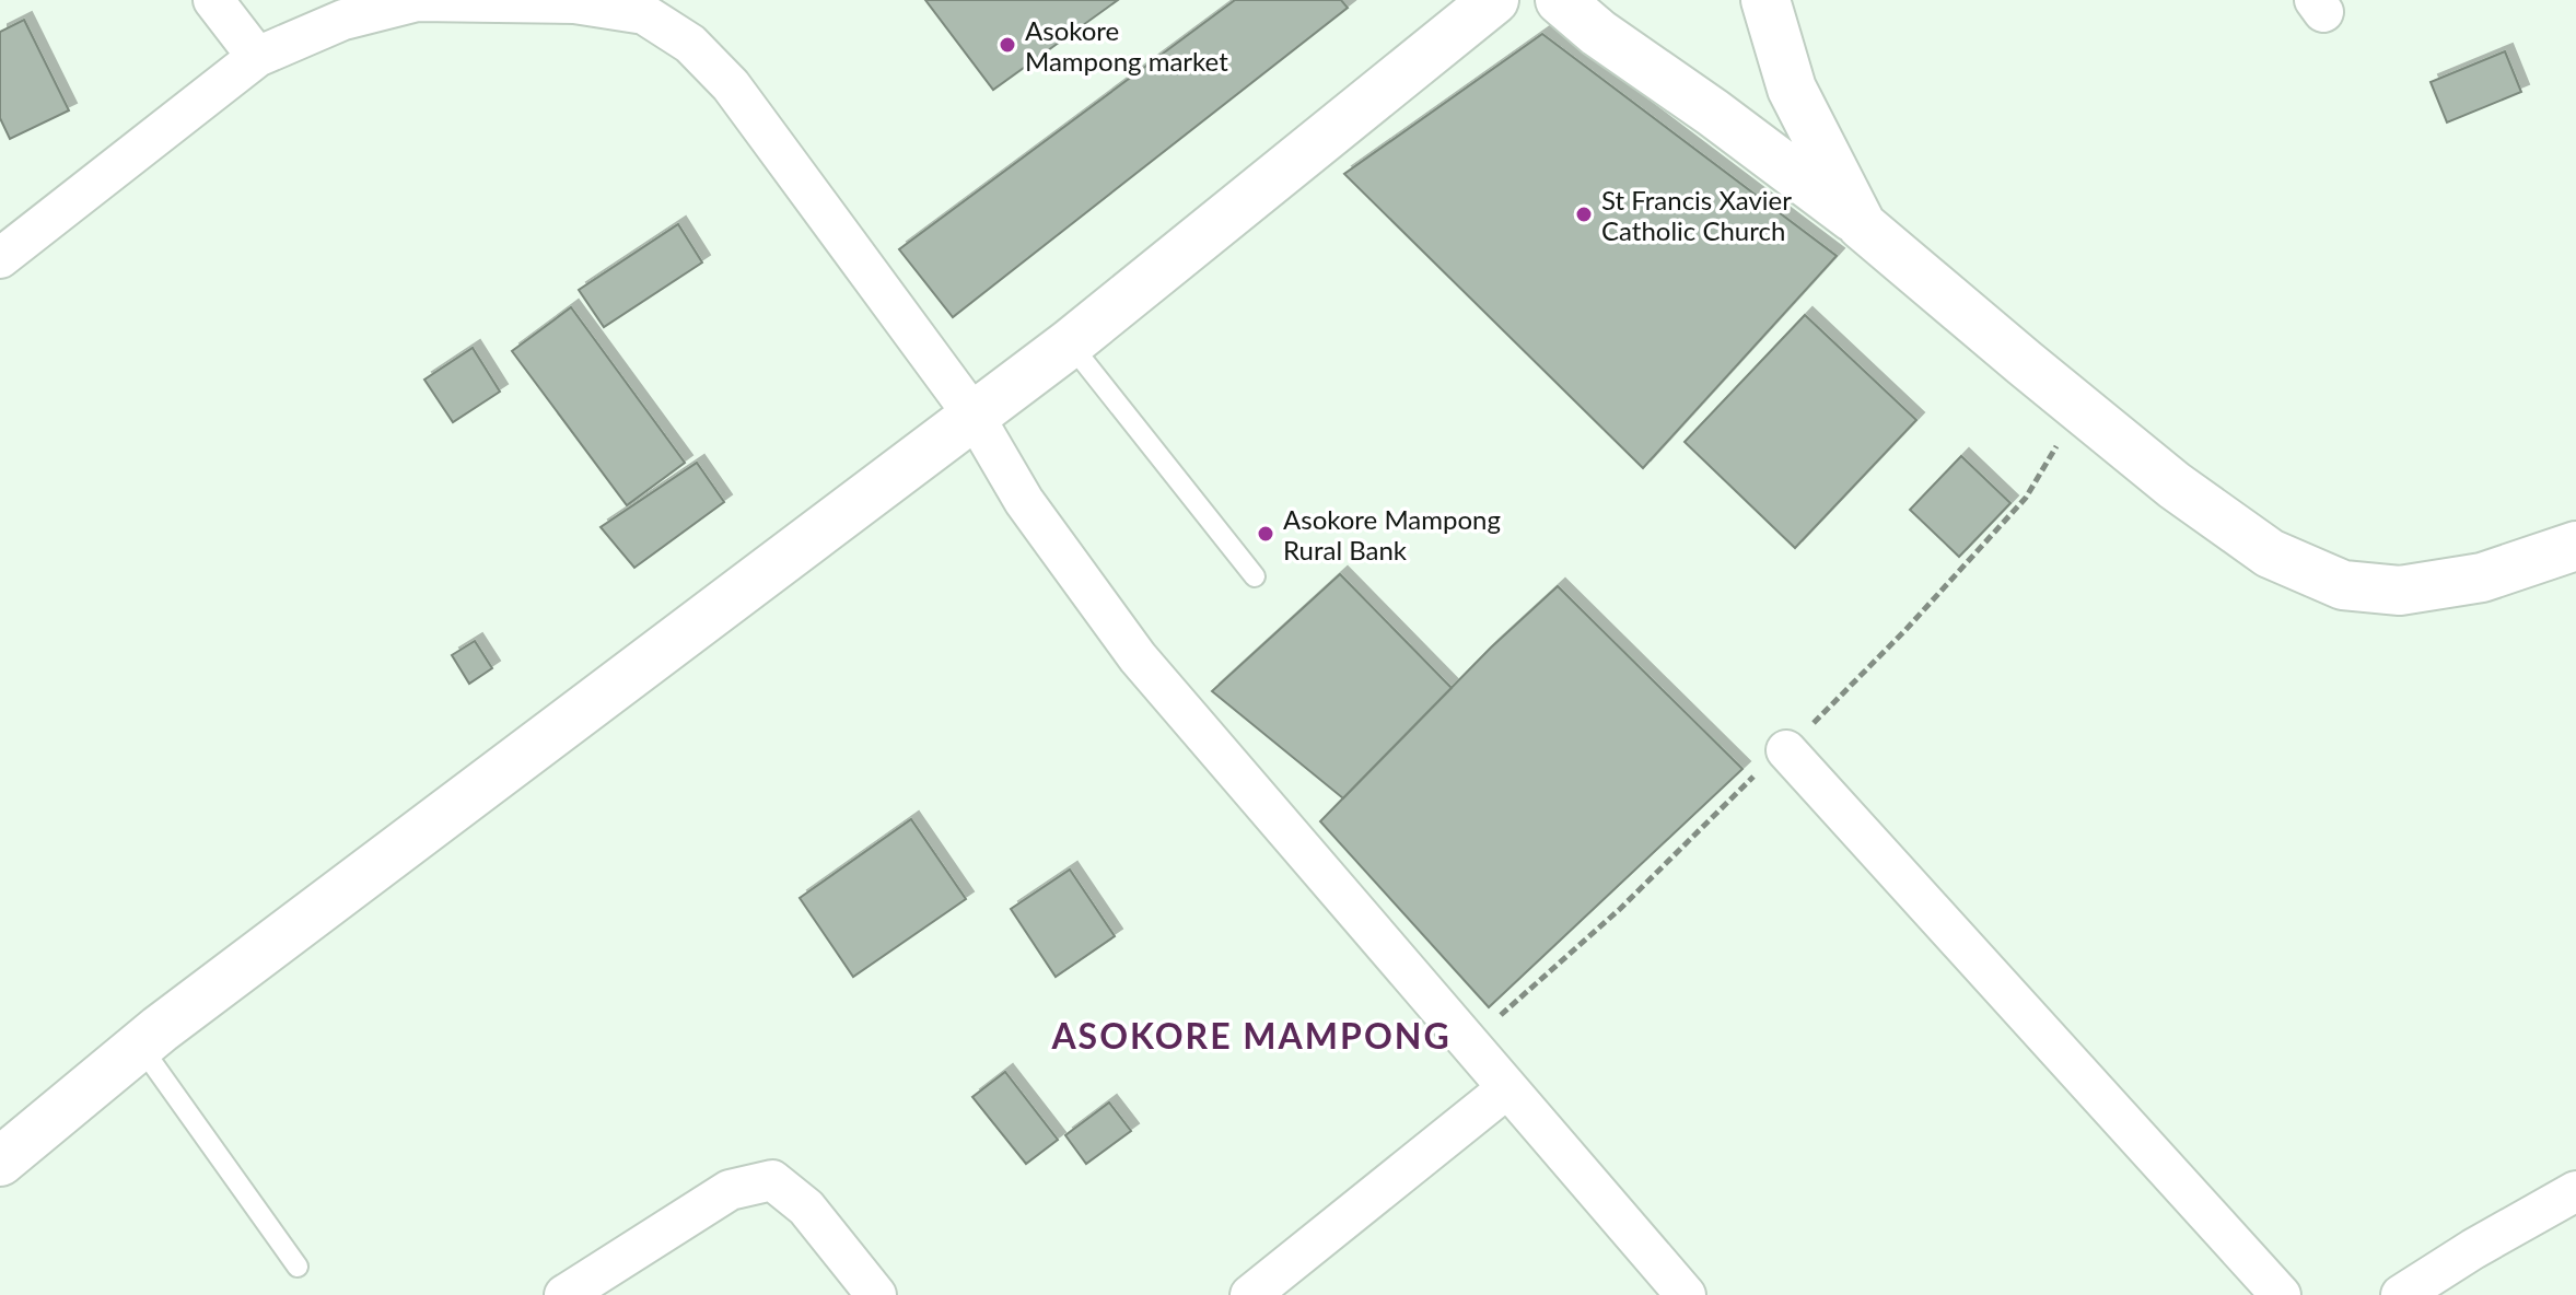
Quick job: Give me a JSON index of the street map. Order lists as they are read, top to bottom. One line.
{"districts":["ASOKORE MAMPONG"],"places":["Asokore Mampong market","St Francis Xavier Catholic Church","Asokore Mampong Rural Bank"]}
